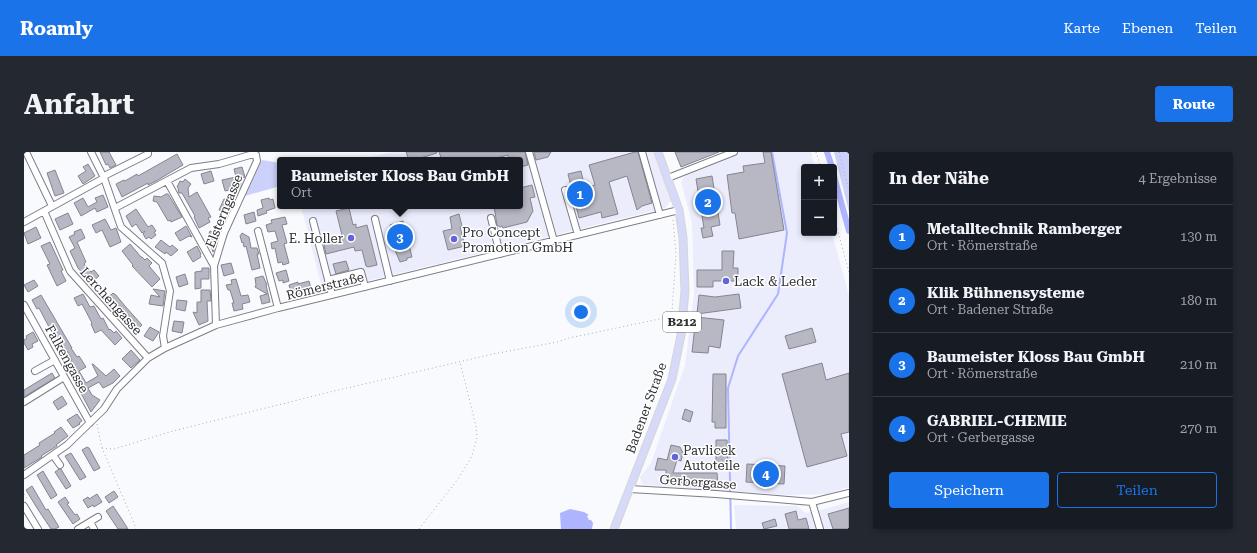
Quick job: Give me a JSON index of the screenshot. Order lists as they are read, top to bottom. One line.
{"streets":{"main road":["B212","Badener Straße"],"street":["Elsterngasse","Römerstraße","Lerchengasse","Falkengasse","Gerbergasse"]},"crossings":[["Elsterngasse","Römerstraße"],["Römerstraße","Lerchengasse"],["Römerstraße","Falkengasse"],["Römerstraße","Badener Straße"],["Badener Straße","Gerbergasse"]],"places":["E. Holler","Pro Concept Promotion GmbH","Lack & Leder","Pavlicek Autoteile"],"page":{"header":"Roamly","nav":["Karte","Ebenen","Teilen"],"buttons":["Route",["Speichern","Teilen"]],"title":"Anfahrt","heading":["In der Nähe","4 Ergebnisse"],"popup":["Baumeister Kloss Bau GmbH","Ort"],"map_buttons":["+","−"],"pins":["1","2","3","4"],"list":[{"mark":"1","name":"Metalltechnik Ramberger","note":"Ort · Römerstraße","value":"130 m"},{"mark":"2","name":"Klik Bühnensysteme","note":"Ort · Badener Straße","value":"180 m"},{"mark":"3","name":"Baumeister Kloss Bau GmbH","note":"Ort · Römerstraße","value":"210 m"},{"mark":"4","name":"GABRIEL-CHEMIE","note":"Ort · Gerbergasse","value":"270 m"}]}}
